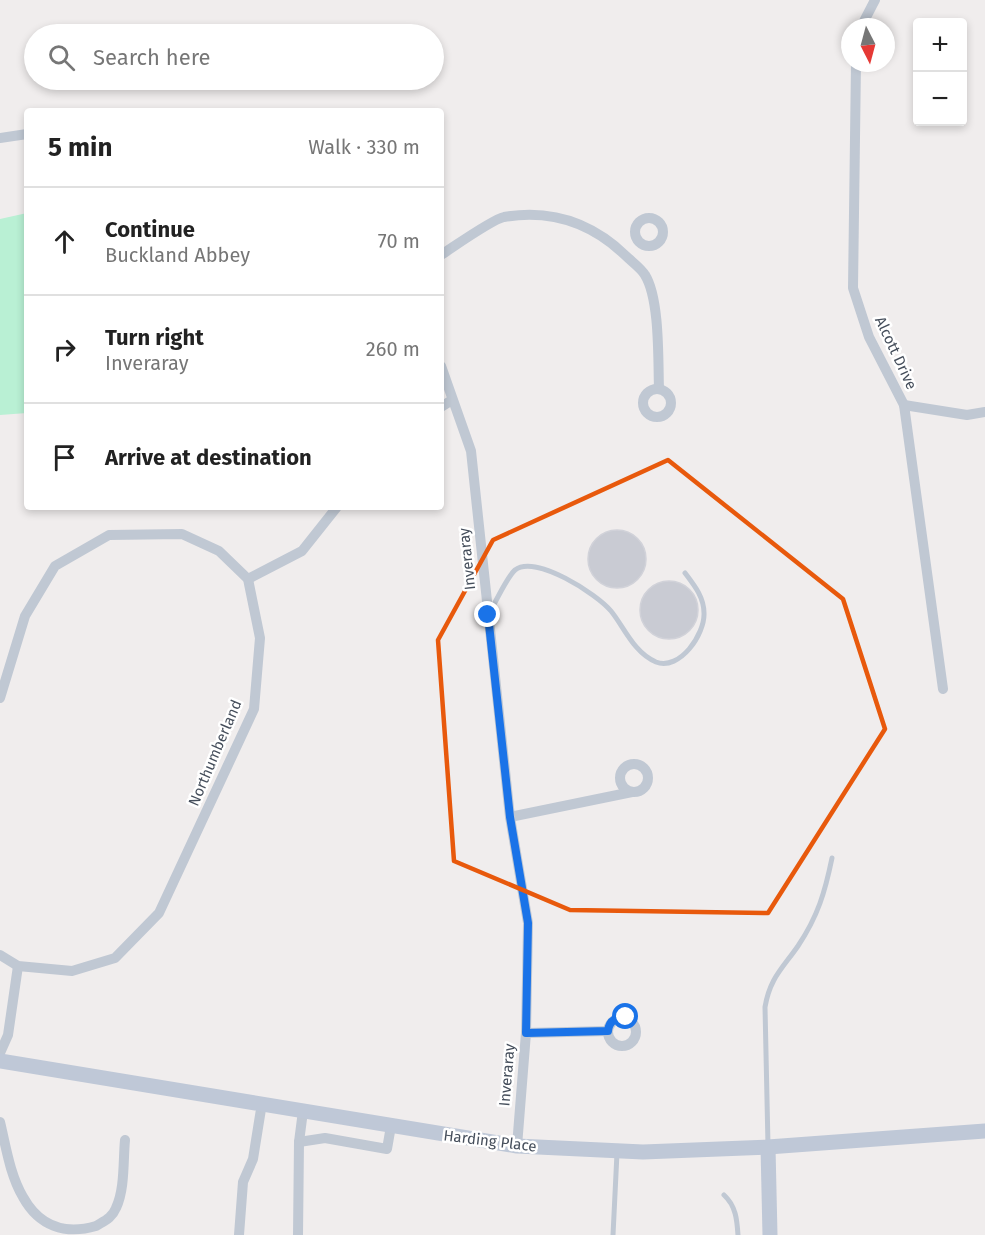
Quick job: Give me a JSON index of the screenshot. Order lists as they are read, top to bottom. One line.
{"streets":{"main road":["Harding Place"],"street":["Alcott Drive","Inveraray","Northumberland"]},"crossings":[["Inveraray","Harding Place"]],"north":"bottom","page":{"map_buttons":["+","−"],"search":"Search here","heading":["5 min","Walk · 330 m"],"list":[["Continue","Buckland Abbey","70 m"],["Turn right","Inveraray","260 m"],"Arrive at destination"]}}
